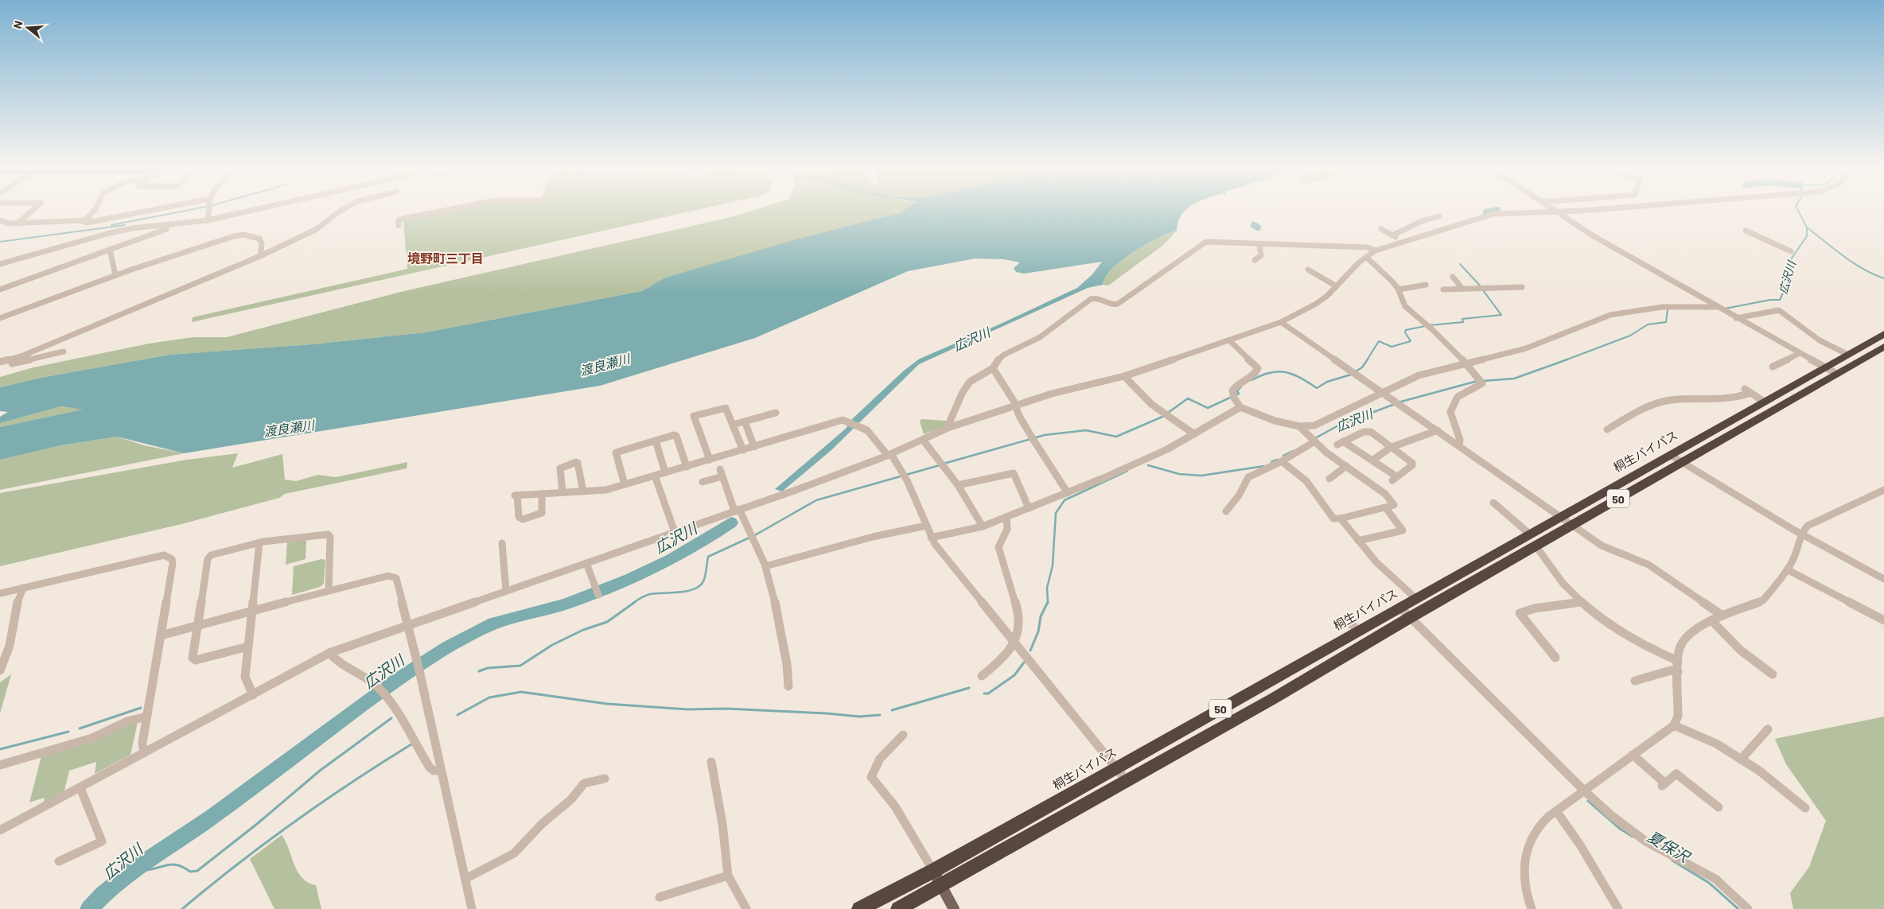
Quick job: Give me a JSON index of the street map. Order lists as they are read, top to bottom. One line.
{"streets":{"highway":["桐生バイパス","50"]},"districts":["境野町三丁目"],"water":["広沢川","渡良瀬川","夏保沢"],"north":"left"}
